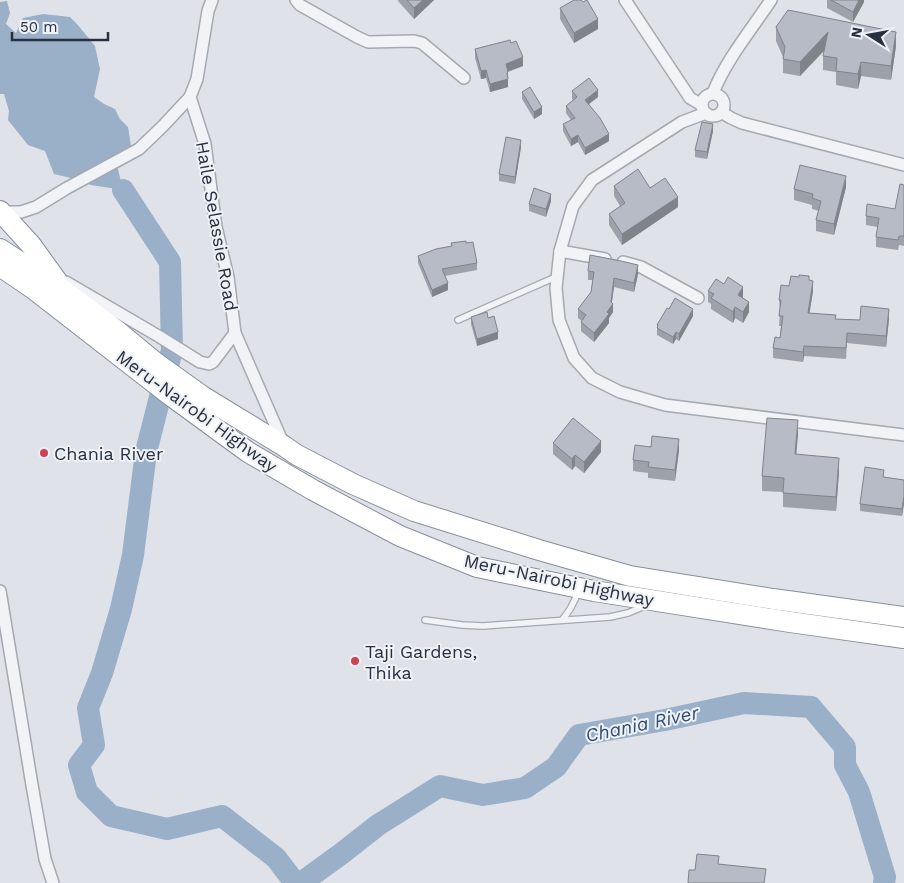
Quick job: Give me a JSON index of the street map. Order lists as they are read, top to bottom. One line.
{"streets":{"highway":["Meru-Nairobi Highway"],"street":["Haile Selassie Road"]},"crossings":[["Haile Selassie Road","Meru-Nairobi Highway"]],"water":["Chania River"],"places":["Chania River","Taji Gardens, Thika"],"scale_bar":"50 m","north":"left"}
